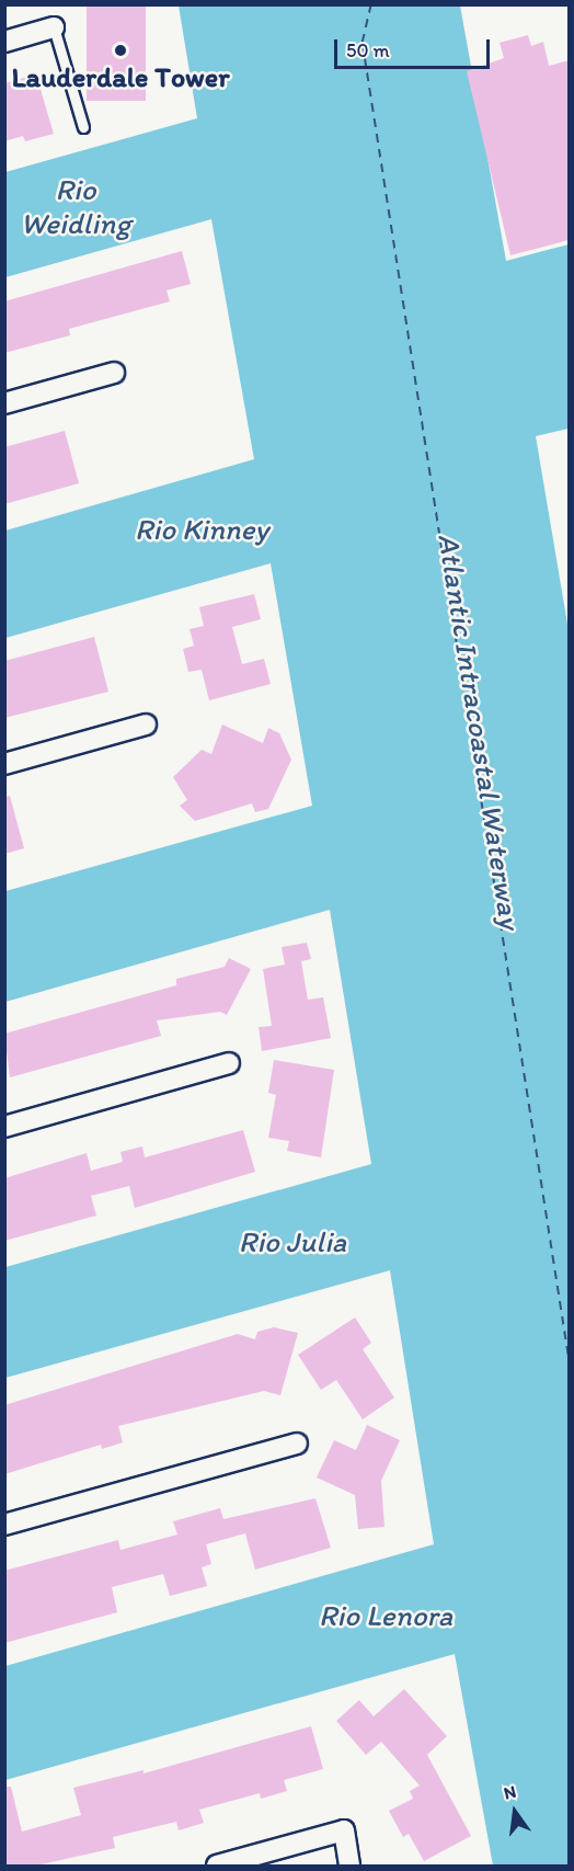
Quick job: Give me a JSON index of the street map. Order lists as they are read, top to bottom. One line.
{"water":["Rio Weidling","Rio Kinney","Atlantic Intracoastal Waterway","Rio Julia","Rio Lenora"],"places":["Lauderdale Tower"],"scale_bar":"50 m","north":"top"}
